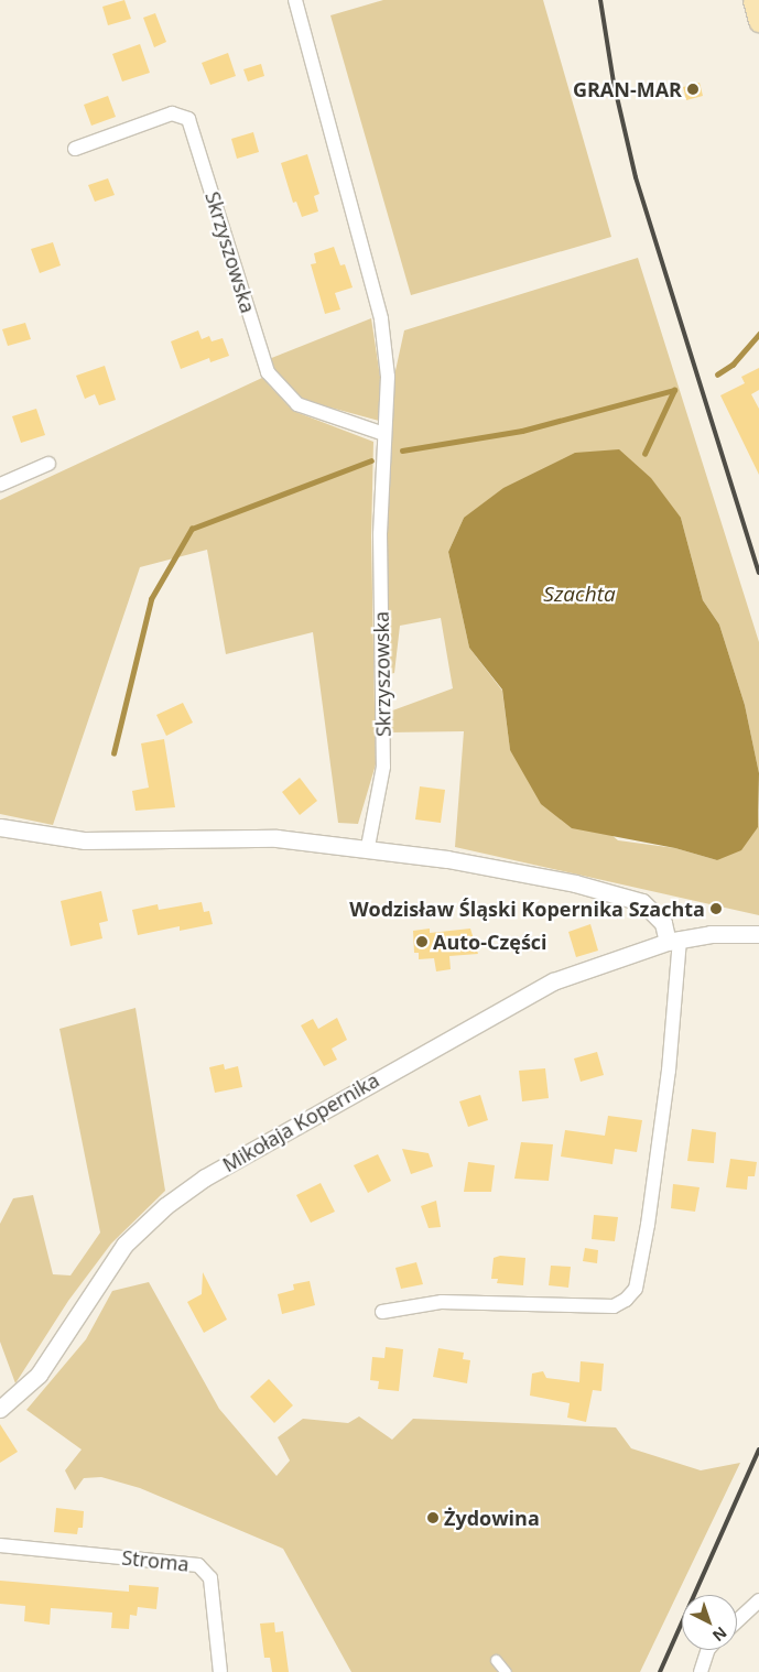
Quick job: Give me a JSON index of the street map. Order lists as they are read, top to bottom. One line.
{"streets":{"street":["Skrzyszowska","Mikołaja Kopernika","Stroma"]},"water":["Szachta"],"places":["GRAN-MAR","Wodzisław Śląski Kopernika Szachta","Auto-Części","Żydowina"],"north":"bottom right"}
